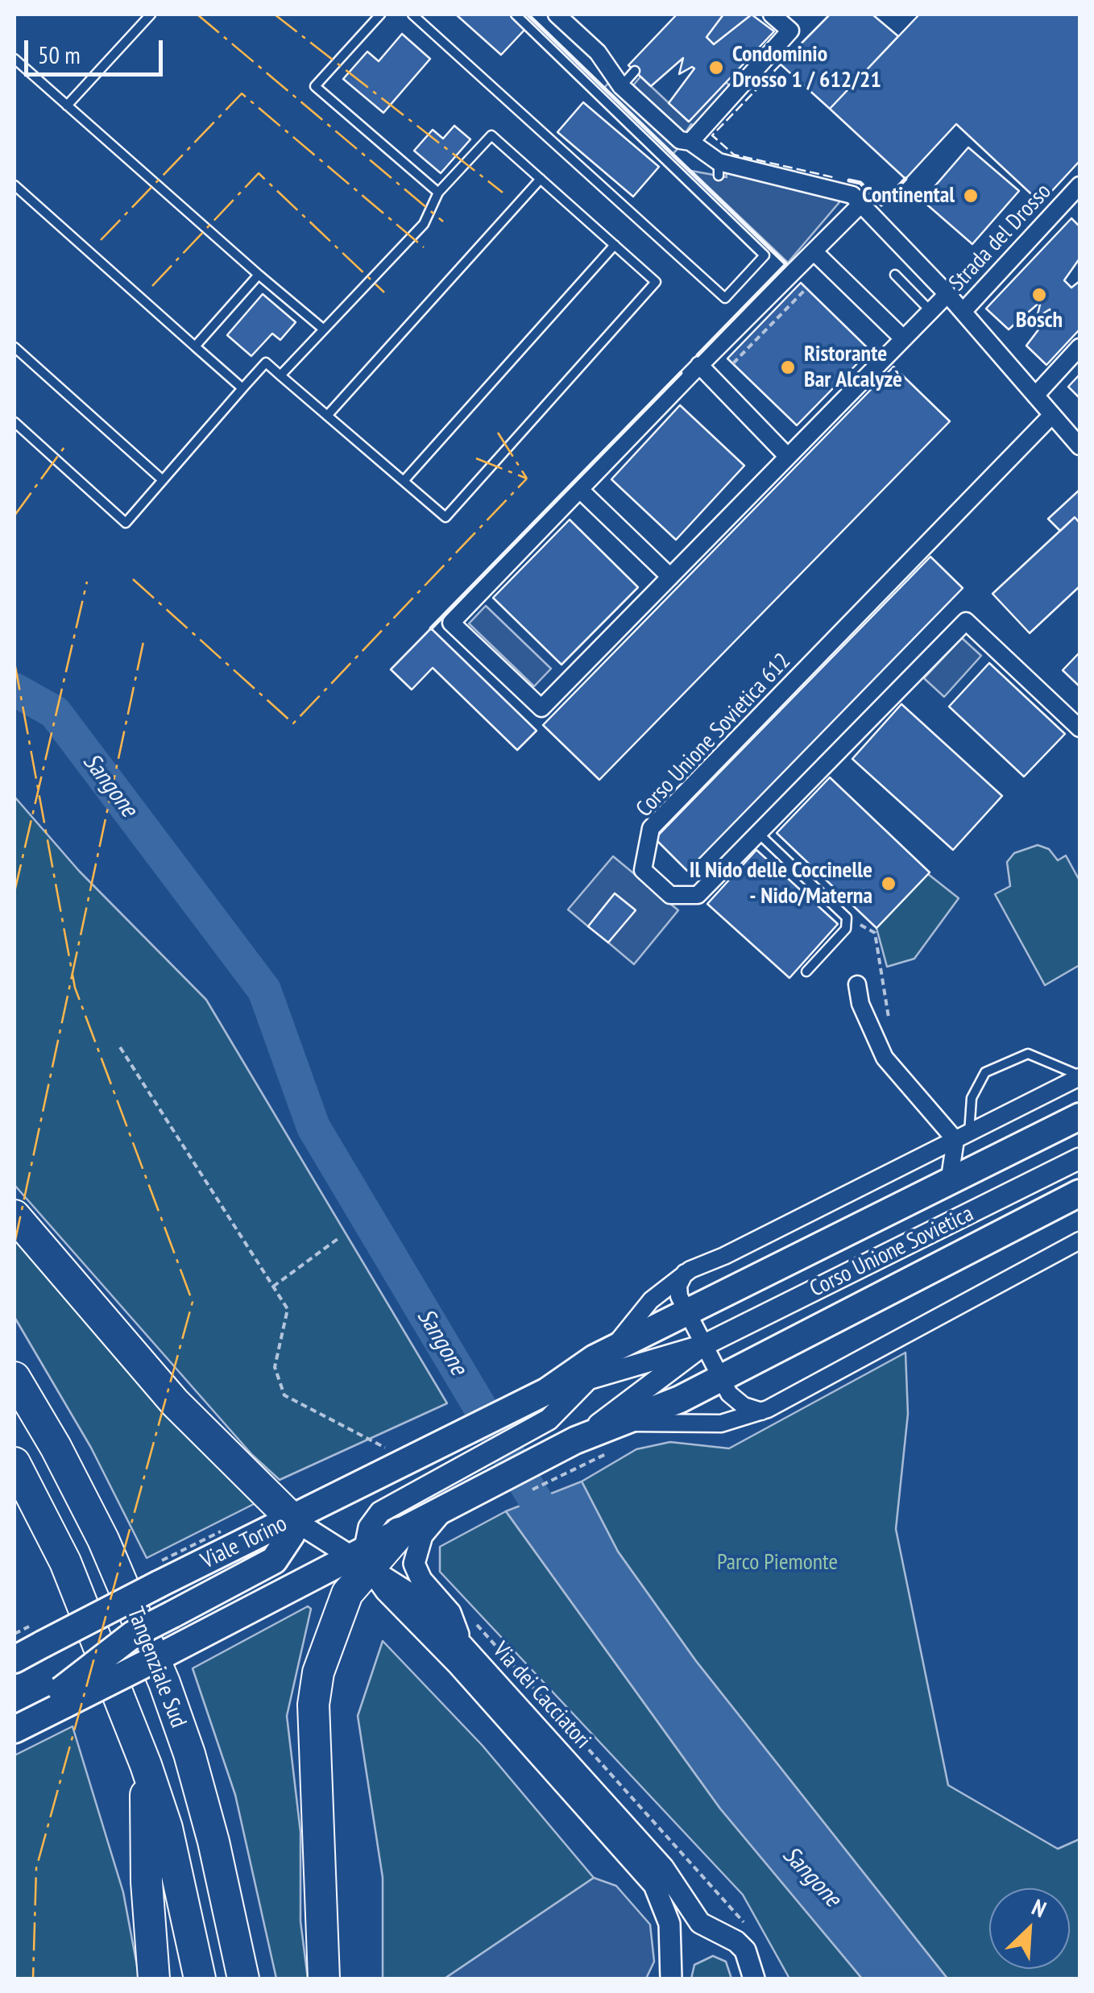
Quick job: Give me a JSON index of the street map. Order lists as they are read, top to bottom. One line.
{"streets":{"highway":["Tangenziale Sud"],"main road":["Corso Unione Sovietica","Viale Torino"],"street":["Strada del Drosso","Corso Unione Sovietica 612","Via dei Cacciatori"]},"crossings":[["Corso Unione Sovietica","Viale Torino"],["Viale Torino","Via dei Cacciatori"]],"water":["Sangone"],"parks":["Parco Piemonte"],"places":["Condominio Drosso 1 / 612/21","Continental","Bosch","Ristorante Bar Alcalyzè","Il Nido delle Coccinelle - Nido/Materna"],"scale_bar":"50 m","north":"top right"}
